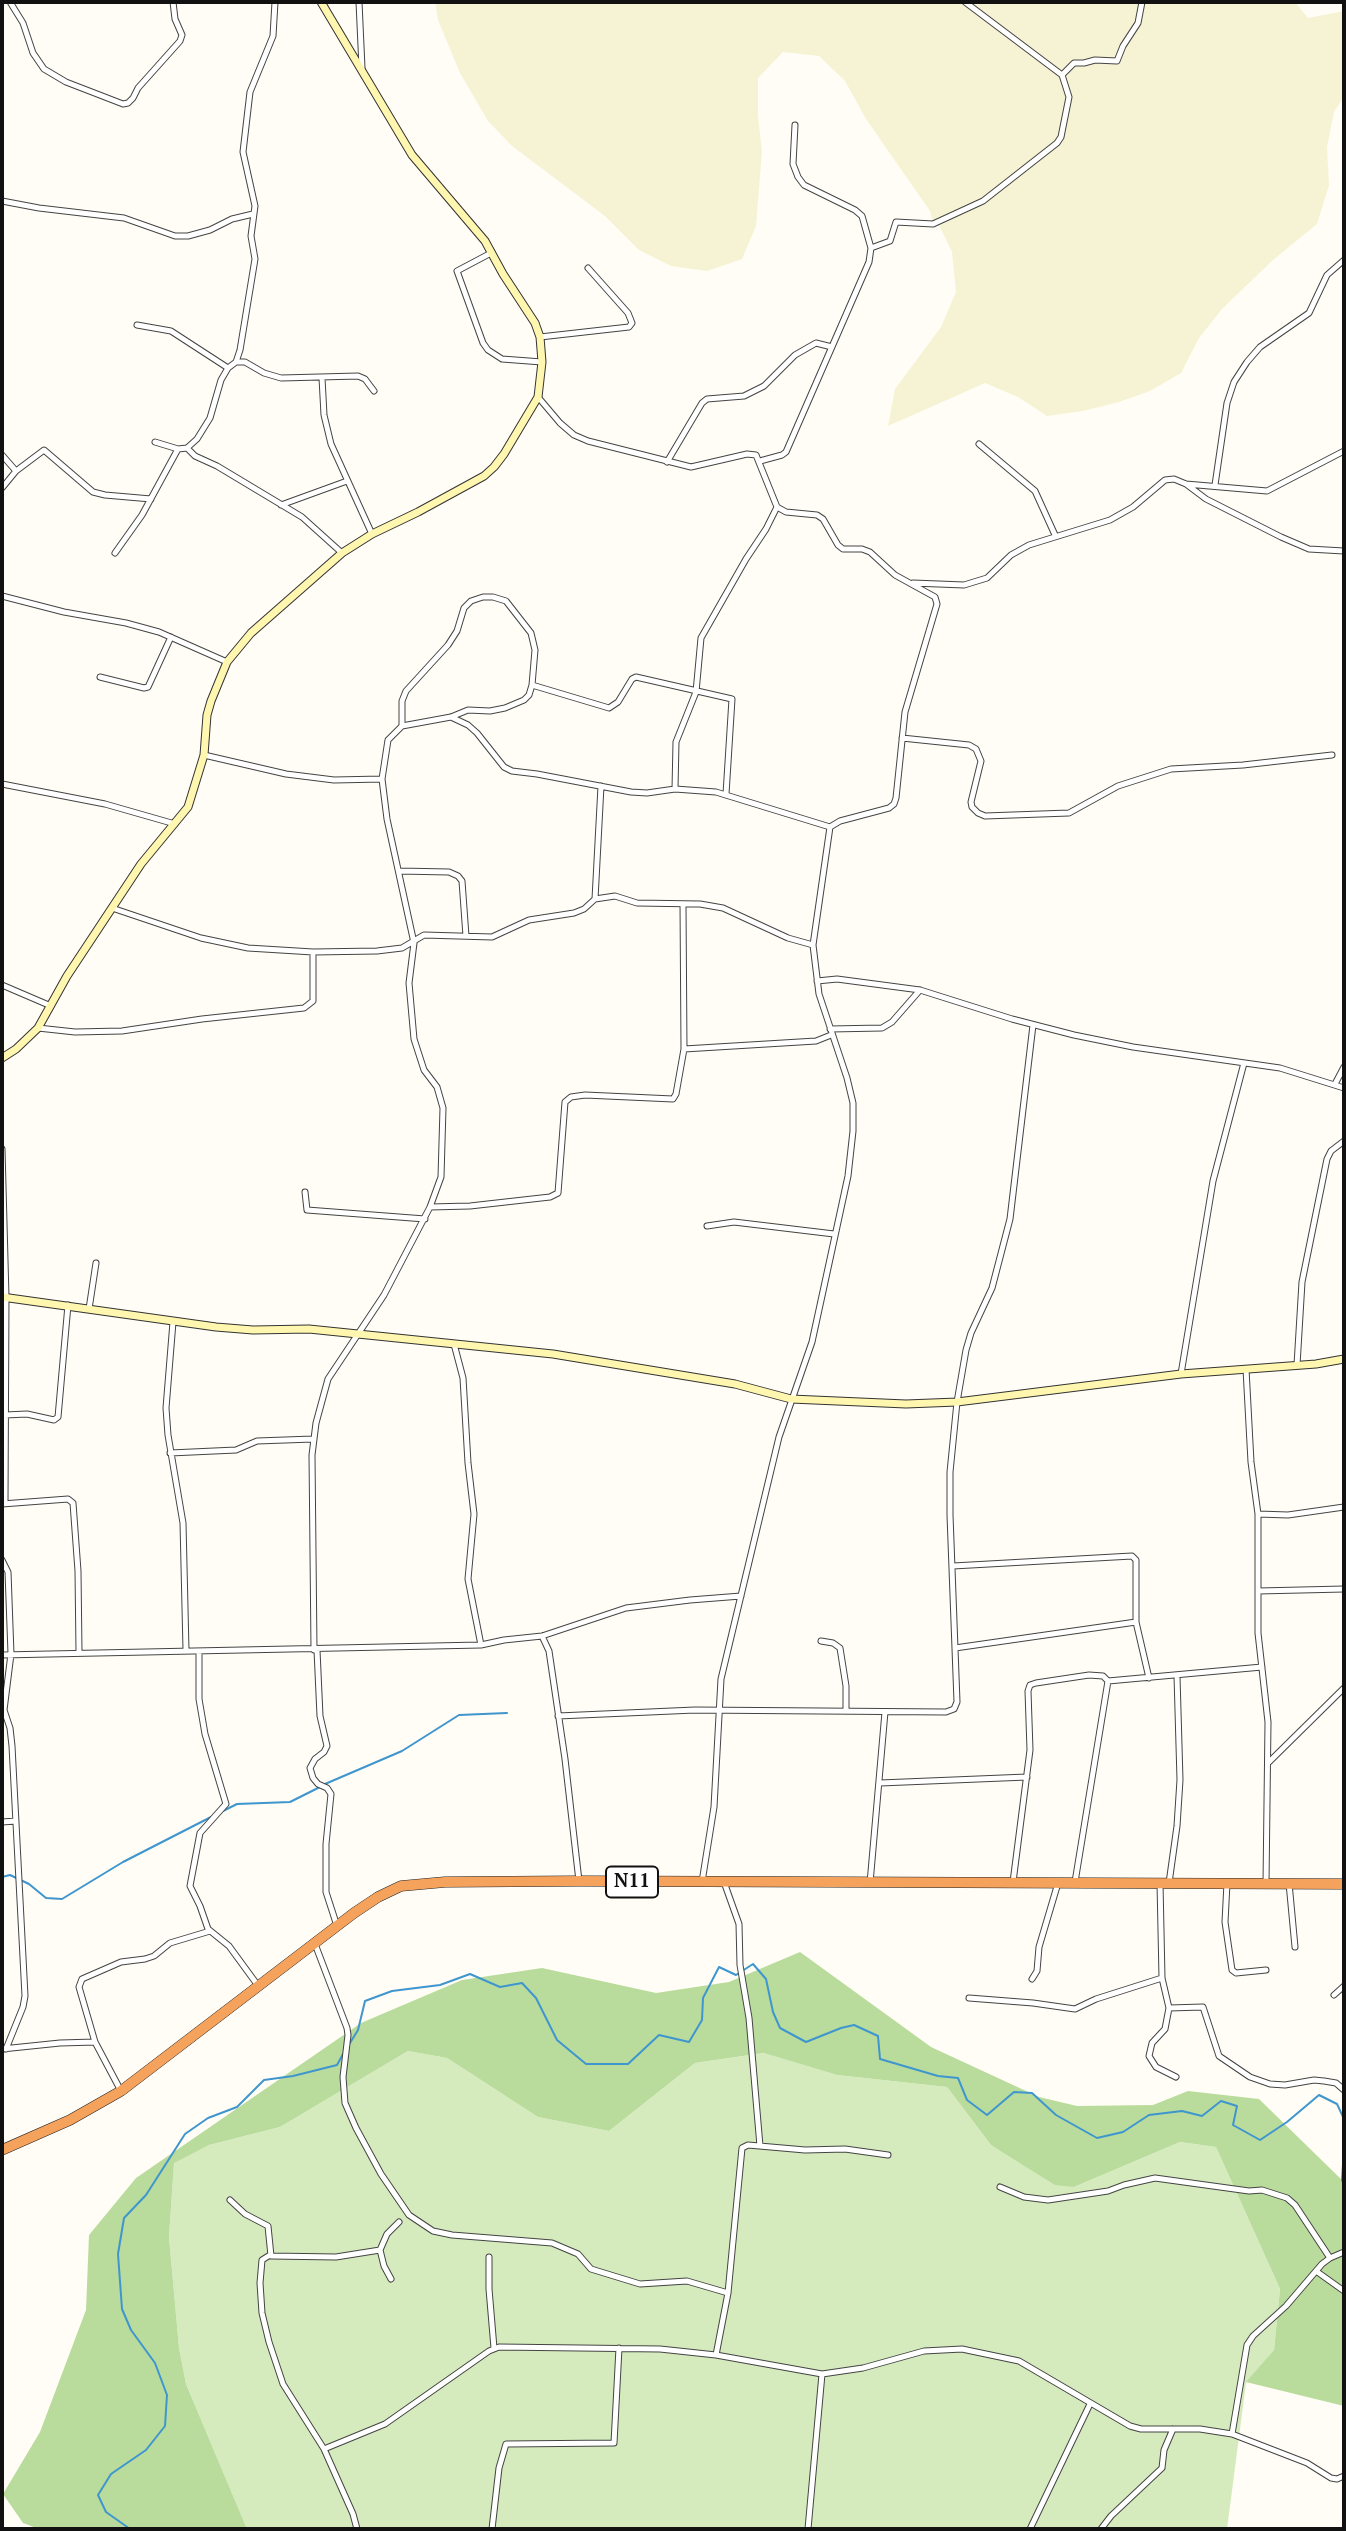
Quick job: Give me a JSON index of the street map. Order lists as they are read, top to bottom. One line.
{"streets":{"highway":["N11"]}}
